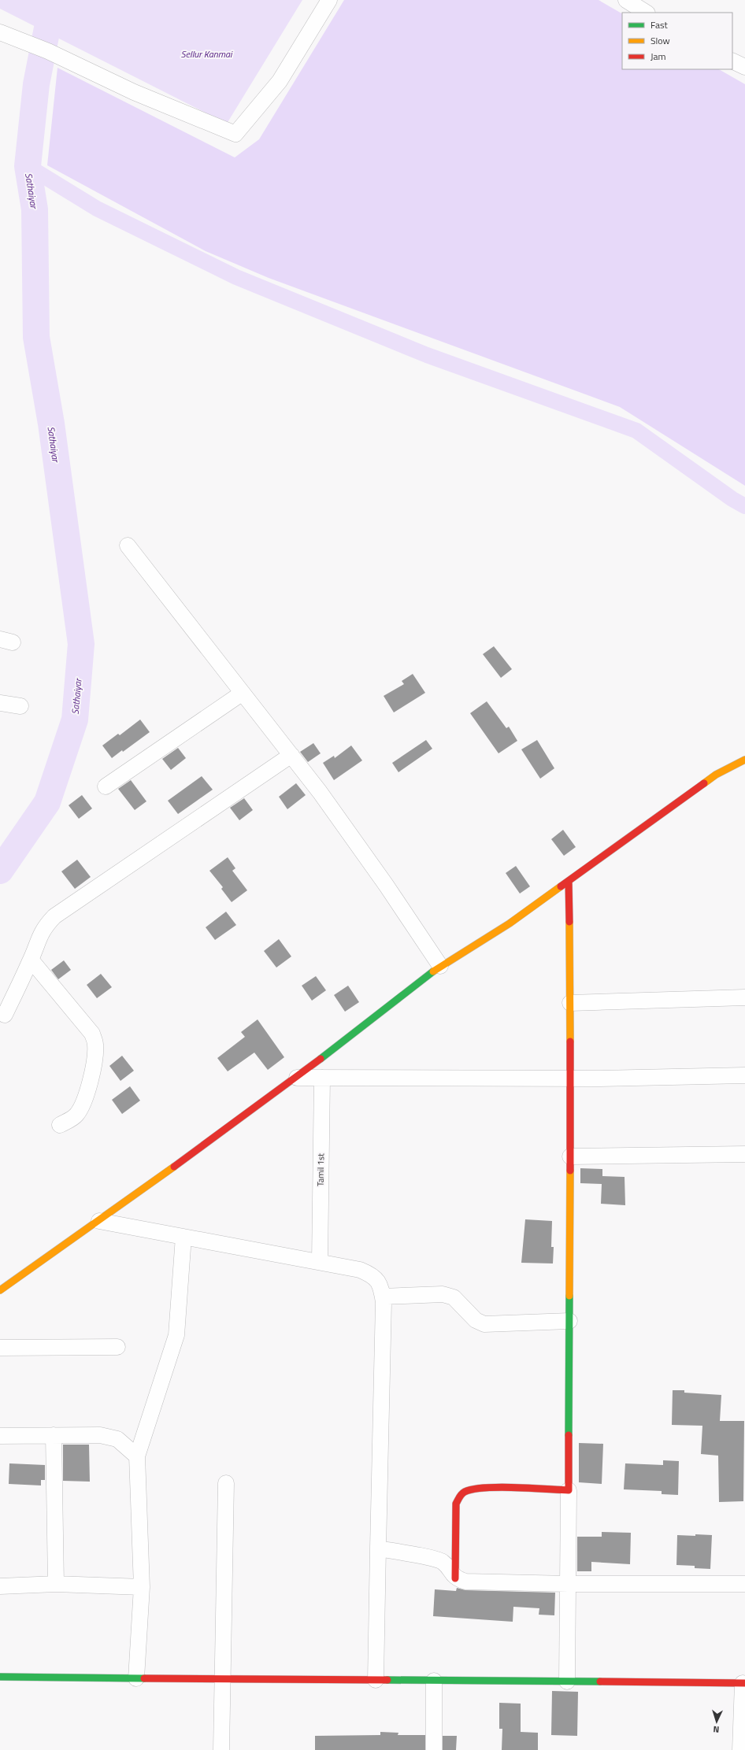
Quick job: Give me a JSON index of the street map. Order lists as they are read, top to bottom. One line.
{"streets":{"street":["Tamil 1st"]},"water":["Sellur Kanmai","Sathaiyar"],"legend":["Fast","Slow","Jam"],"north":"bottom"}
